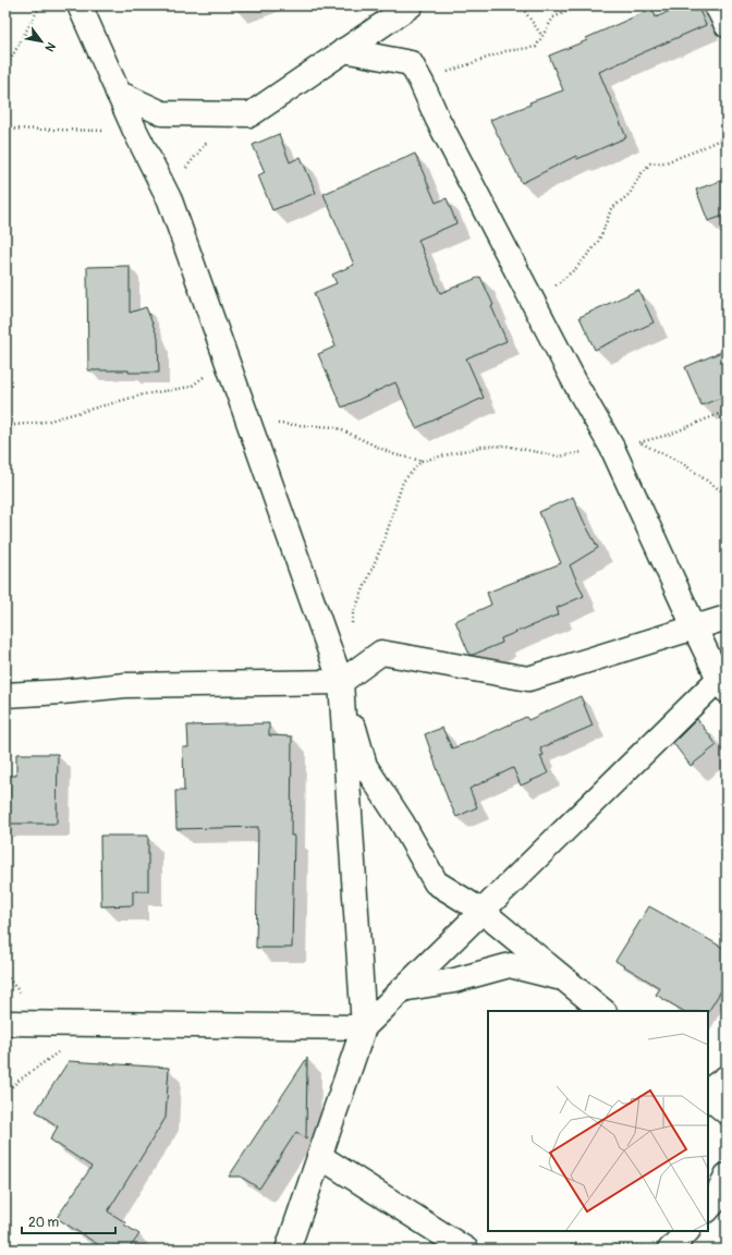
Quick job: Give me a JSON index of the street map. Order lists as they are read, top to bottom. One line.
{"scale_bar":"20 m","north":"bottom right"}
